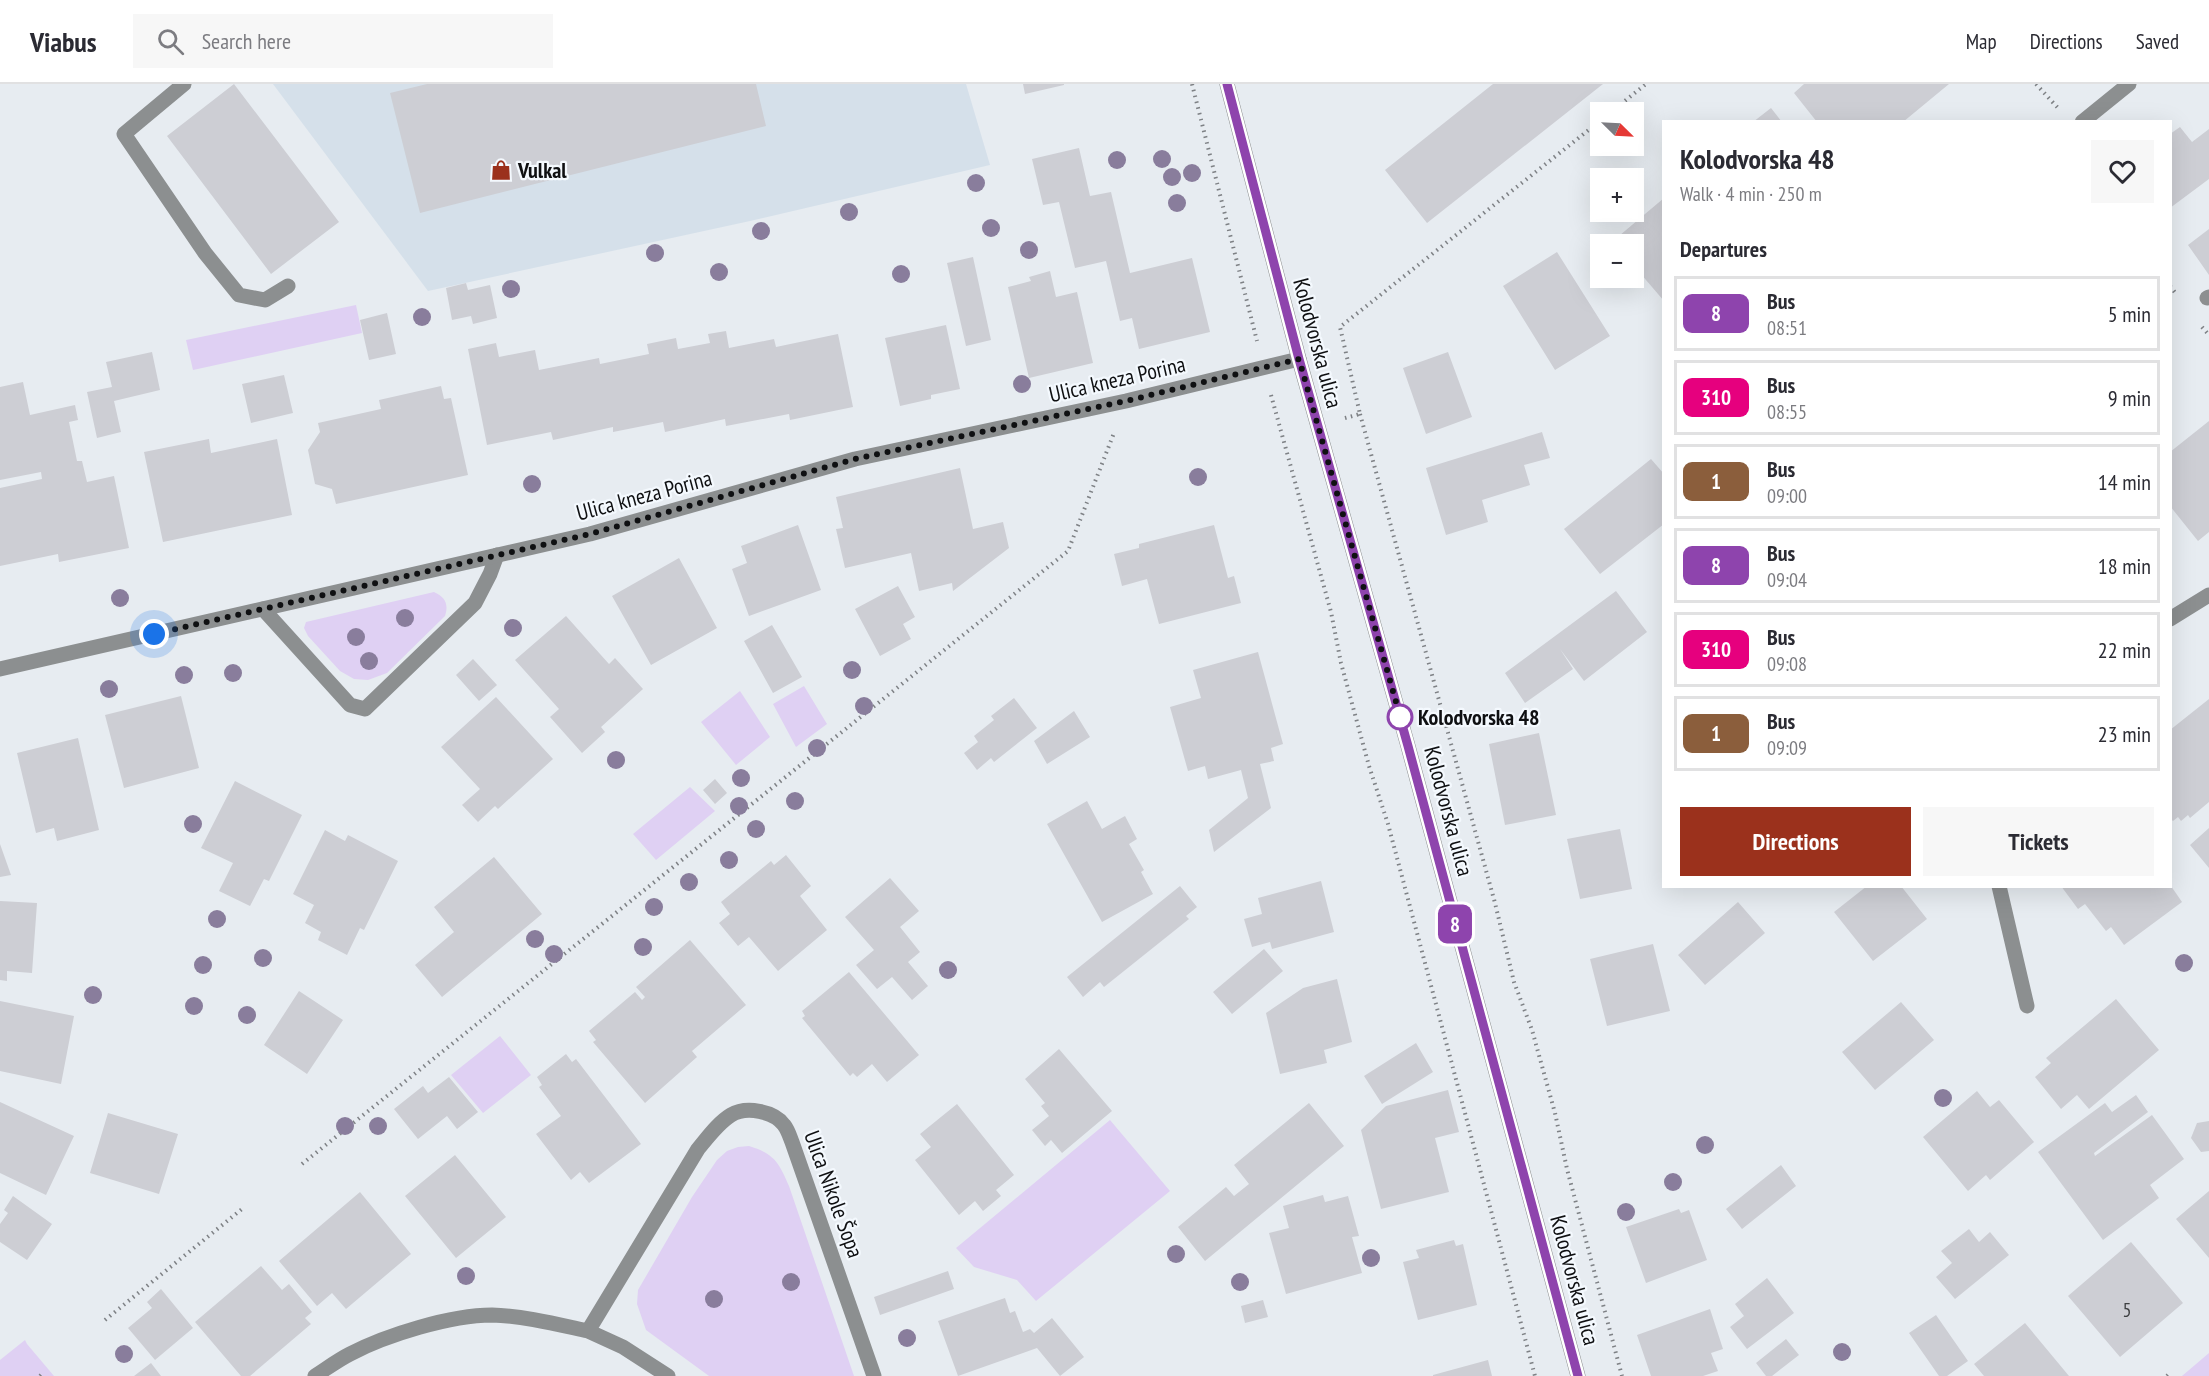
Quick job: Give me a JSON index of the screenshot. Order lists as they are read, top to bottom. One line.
{"streets":{"street":["Kolodvorska ulica","Ulica kneza Porina","Ulica Nikole Šopa"]},"crossings":[["Kolodvorska ulica","Ulica kneza Porina"]],"places":{"shop":["Vulkal"],"other":["Kolodvorska 48"]},"lines":["bus line 8"],"house_numbers":["5"],"north":"bottom right","page":{"header":"Viabus","search":"Search here","nav":["Map","Directions","Saved"],"on_map":"8","map_buttons":["+","−"],"heading":[["Kolodvorska 48","Walk · 4 min · 250 m"],"Departures"],"list":[{"mark":"8","name":"Bus","note":"08:51","value":"5 min"},{"mark":"310","name":"Bus","note":"08:55","value":"9 min"},{"mark":"1","name":"Bus","note":"09:00","value":"14 min"},{"mark":"8","name":"Bus","note":"09:04","value":"18 min"},{"mark":"310","name":"Bus","note":"09:08","value":"22 min"},{"mark":"1","name":"Bus","note":"09:09","value":"23 min"}],"buttons":["Directions","Tickets"]}}
